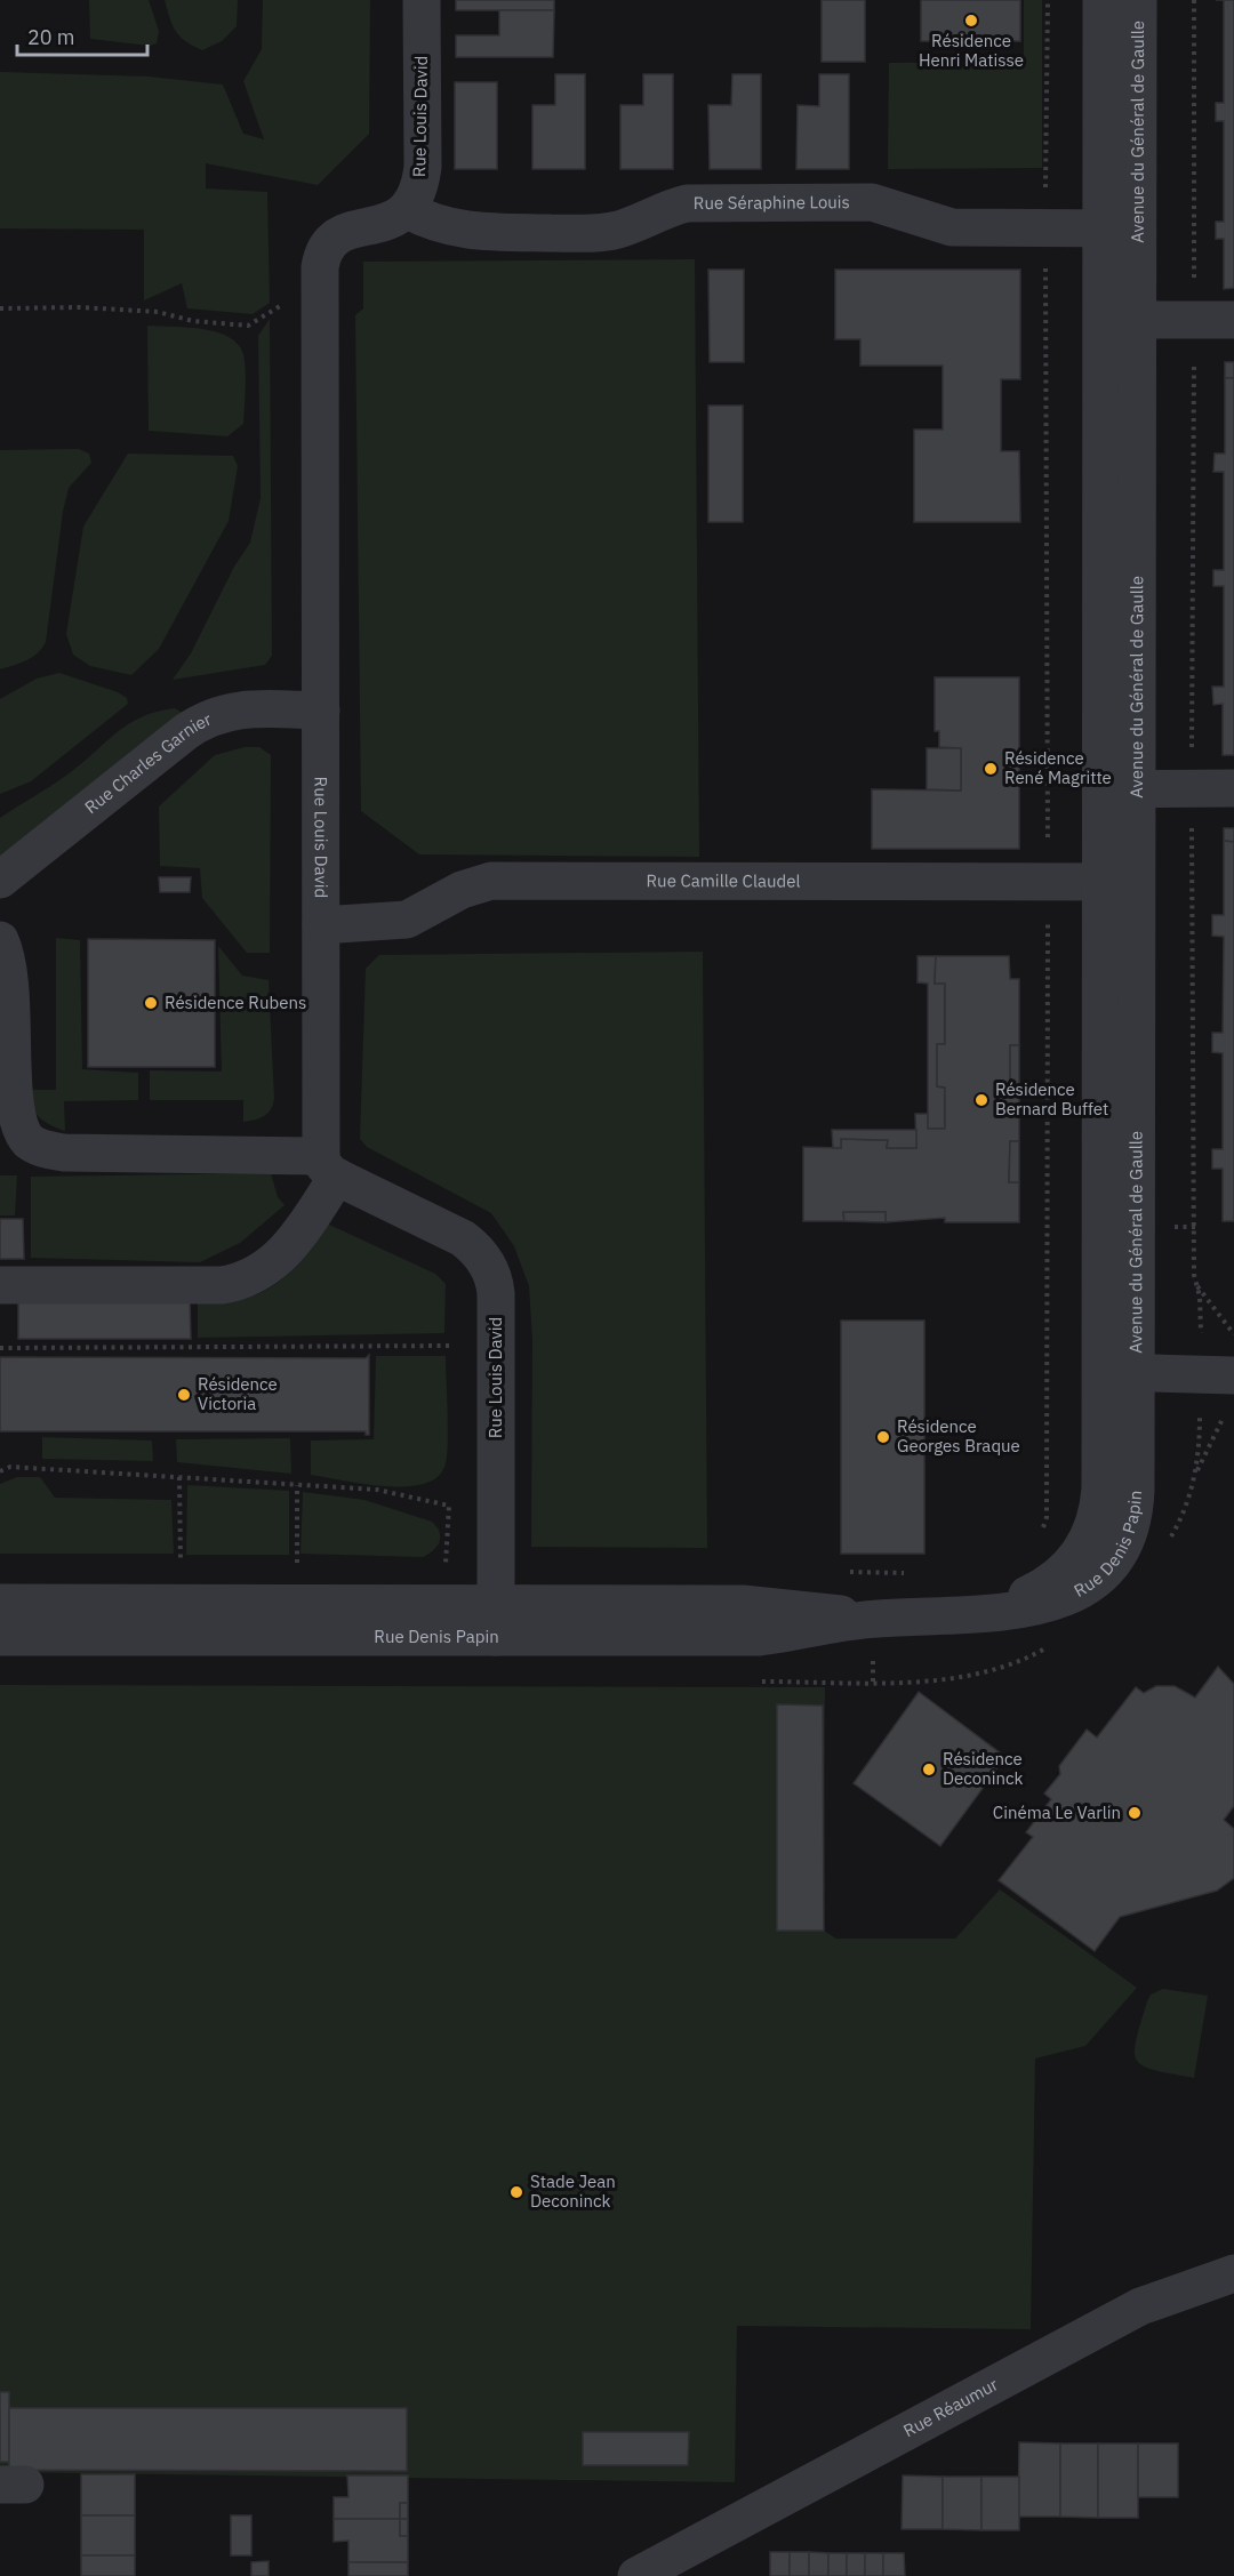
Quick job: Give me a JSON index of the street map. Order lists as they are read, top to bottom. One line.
{"streets":{"street":["Rue Louis David","Avenue du Général de Gaulle","Rue Séraphine Louis","Rue Charles Garnier","Rue Camille Claudel","Rue Denis Papin","Rue Réaumur"]},"crossings":[["Rue Louis David","Rue Séraphine Louis"],["Rue Louis David","Rue Charles Garnier"],["Rue Louis David","Rue Camille Claudel"],["Rue Louis David","Rue Denis Papin"],["Avenue du Général de Gaulle","Rue Séraphine Louis"],["Avenue du Général de Gaulle","Rue Camille Claudel"],["Avenue du Général de Gaulle","Rue Denis Papin"]],"places":["Résidence Henri Matisse","Résidence René Magritte","Résidence Rubens","Résidence Bernard Buffet","Résidence Victoria","Résidence Georges Braque","Résidence Deconinck","Cinéma Le Varlin","Stade Jean Deconinck"],"scale_bar":"20 m"}
